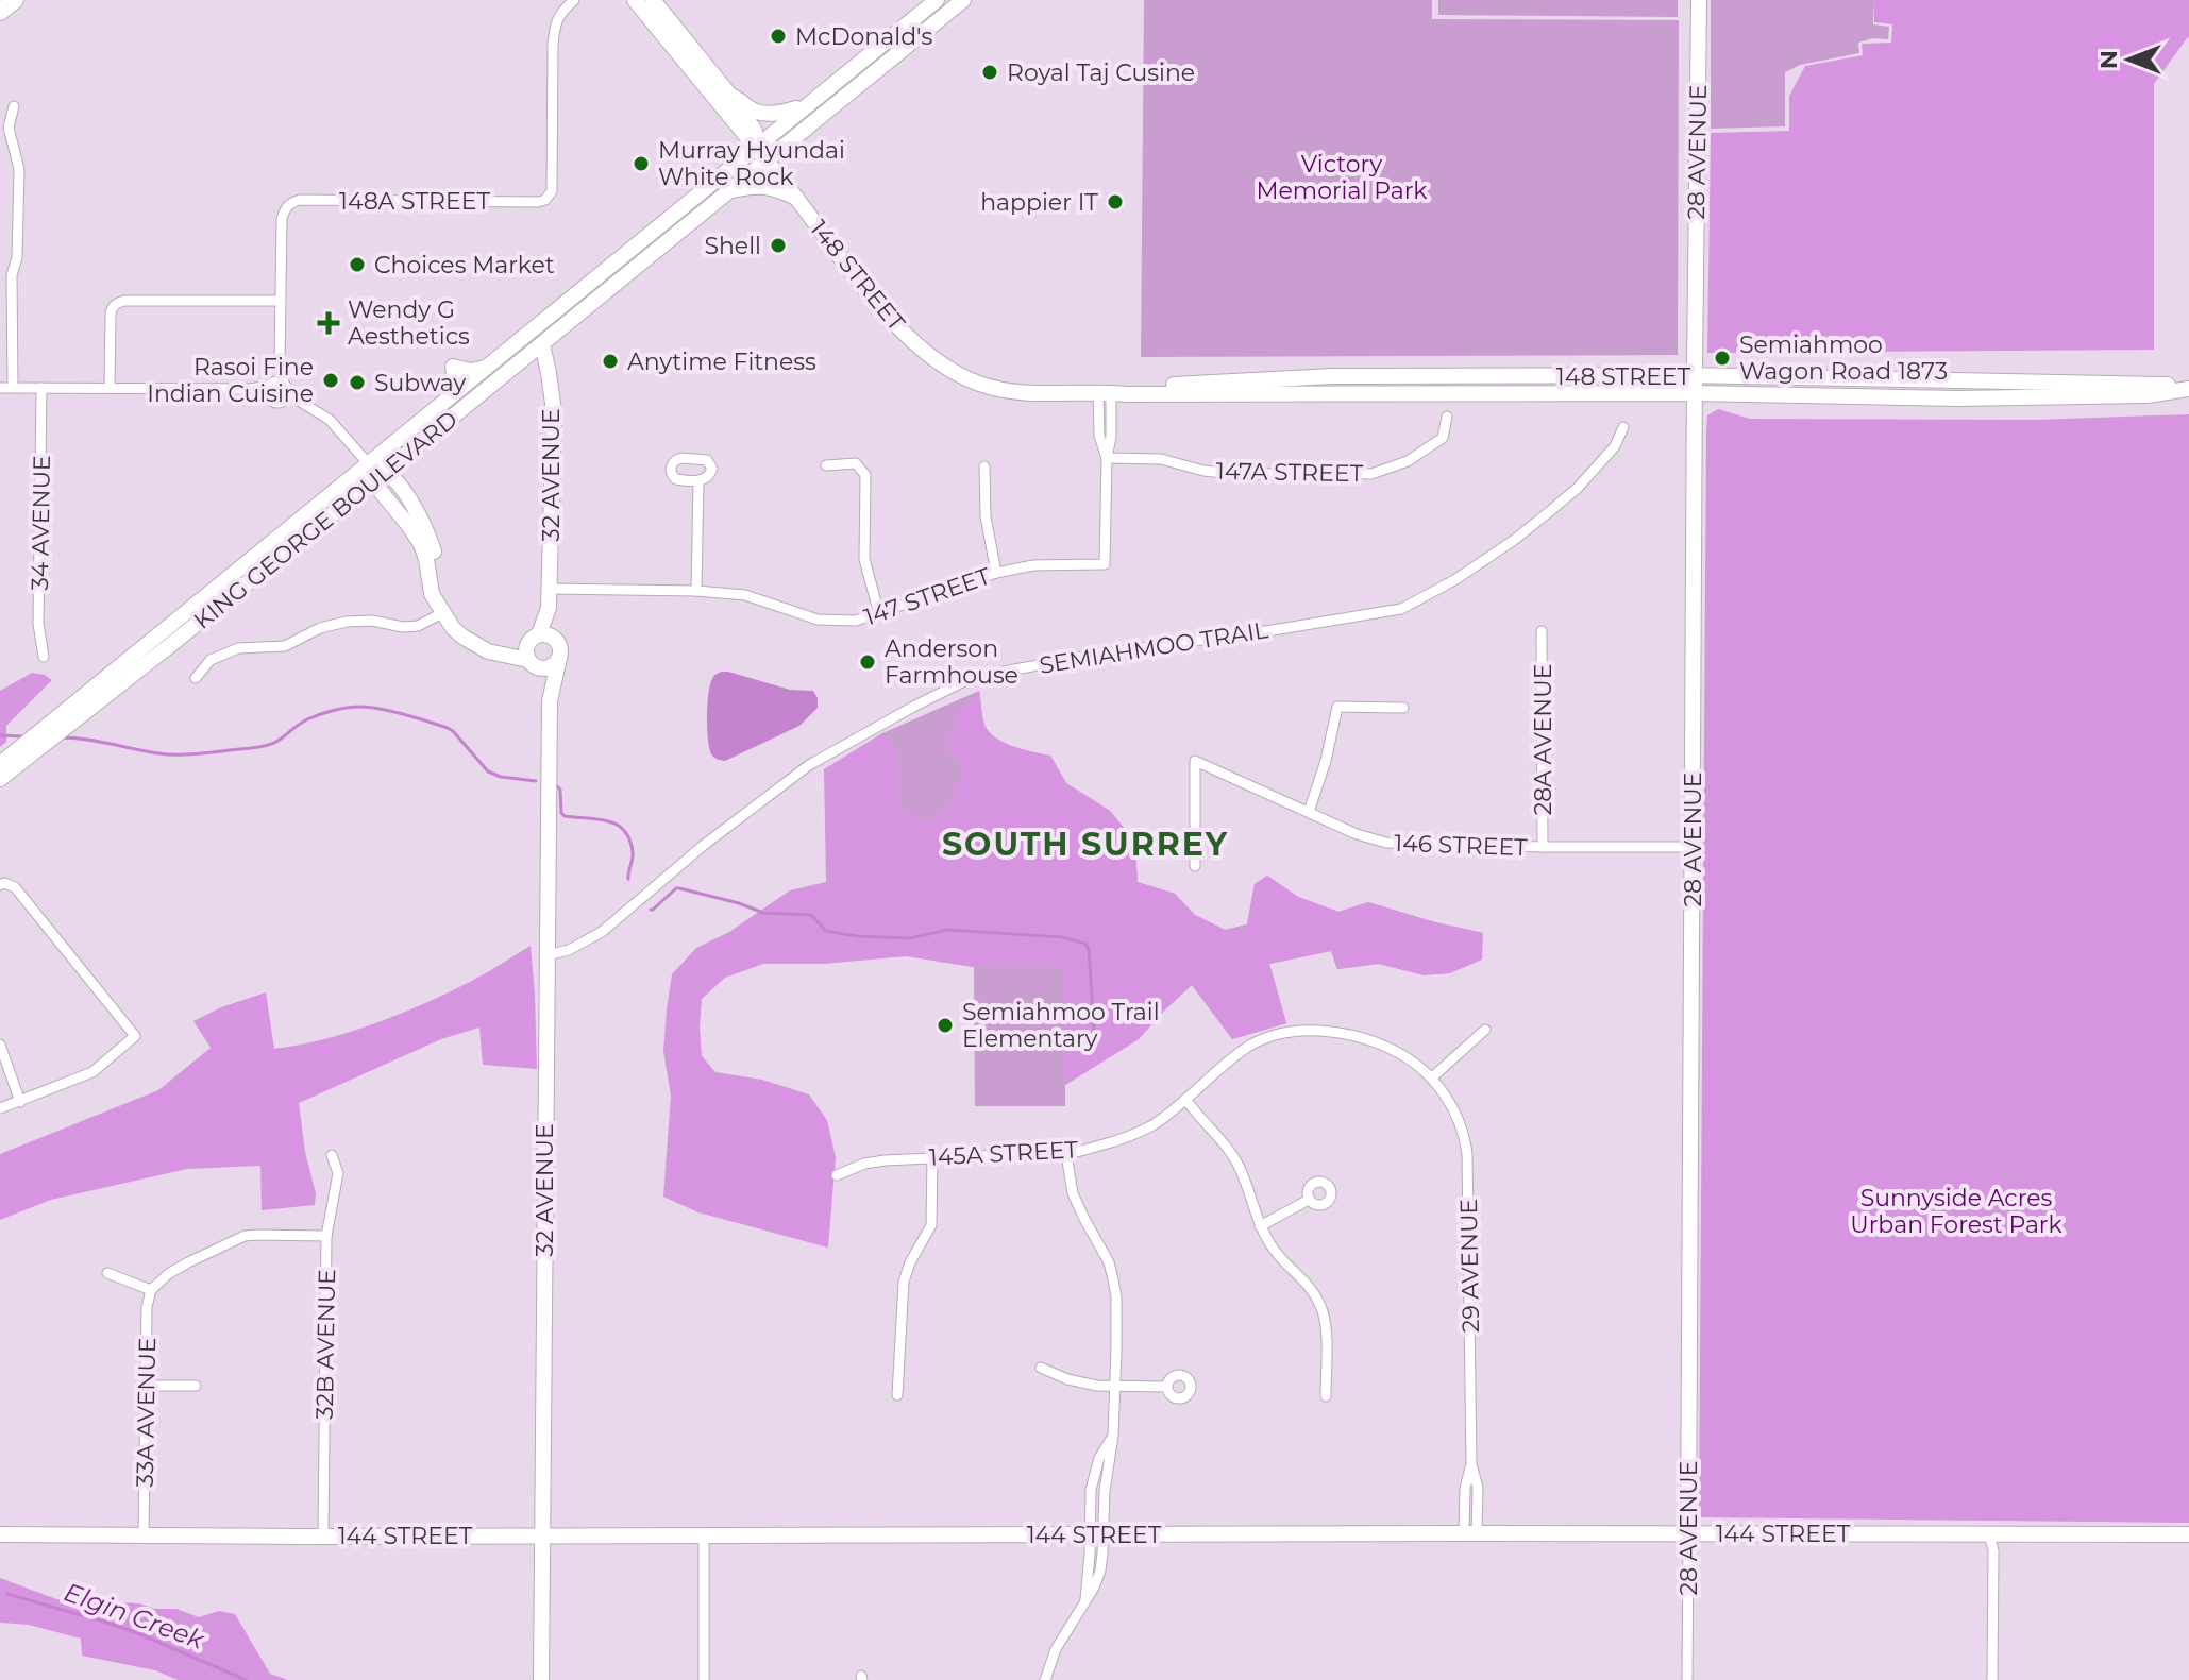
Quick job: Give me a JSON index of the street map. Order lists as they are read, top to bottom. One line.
{"streets":{"main road":["28 AVENUE","148 STREET","32 AVENUE","KING GEORGE BOULEVARD","144 STREET"],"street":["148A STREET","147A STREET","34 AVENUE","147 STREET","SEMIAHMOO TRAIL","28A AVENUE","146 STREET","145A STREET","29 AVENUE","32B AVENUE","33A AVENUE"]},"crossings":[["28 AVENUE","148 STREET"],["28 AVENUE","146 STREET"],["28 AVENUE","144 STREET"],["148 STREET","KING GEORGE BOULEVARD"],["147A STREET","147 STREET"],["32 AVENUE","KING GEORGE BOULEVARD"],["32 AVENUE","147 STREET"],["32 AVENUE","SEMIAHMOO TRAIL"],["32 AVENUE","144 STREET"],["28A AVENUE","146 STREET"],["145A STREET","29 AVENUE"],["29 AVENUE","144 STREET"],["32B AVENUE","144 STREET"],["33A AVENUE","144 STREET"]],"districts":["SOUTH SURREY"],"water":["Elgin Creek"],"parks":["Victory Memorial Park","Sunnyside Acres Urban Forest Park"],"places":{"other":["McDonald's","Royal Taj Cusine","Murray Hyundai White Rock","happier IT","Shell","Choices Market","Semiahmoo Wagon Road 1873","Anytime Fitness","Rasoi Fine Indian Cuisine","Subway","Anderson Farmhouse","Semiahmoo Trail Elementary"],"health":["Wendy G Aesthetics"]},"north":"left"}
